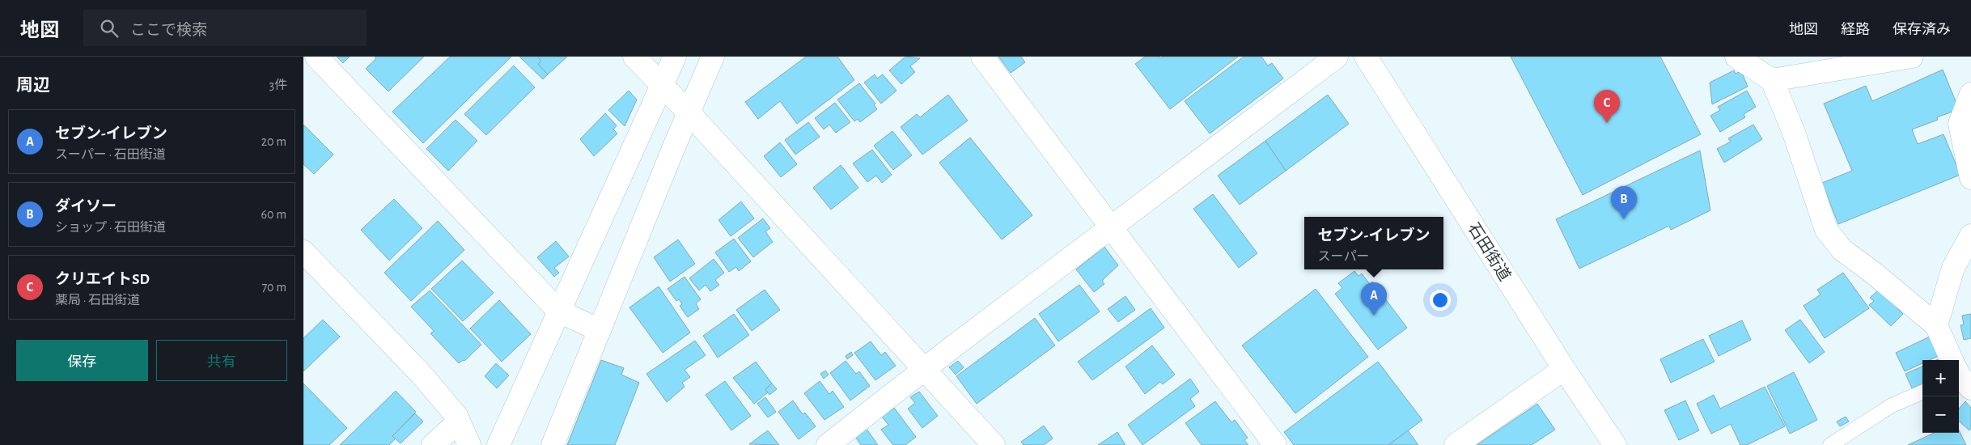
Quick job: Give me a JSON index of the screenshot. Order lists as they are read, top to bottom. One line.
{"streets":{"street":["石田街道"]},"page":{"header":"地図","search":"ここで検索","nav":["地図","経路","保存済み"],"heading":["周辺","3件"],"pins":["C","B","A"],"list":[{"mark":"A","name":"セブン-イレブン","note":"スーパー · 石田街道","value":"20 m"},{"mark":"B","name":"ダイソー","note":"ショップ · 石田街道","value":"60 m"},{"mark":"C","name":"クリエイトSD","note":"薬局 · 石田街道","value":"70 m"}],"popup":["セブン-イレブン","スーパー"],"buttons":["保存","共有"],"map_buttons":["+","−"]}}
